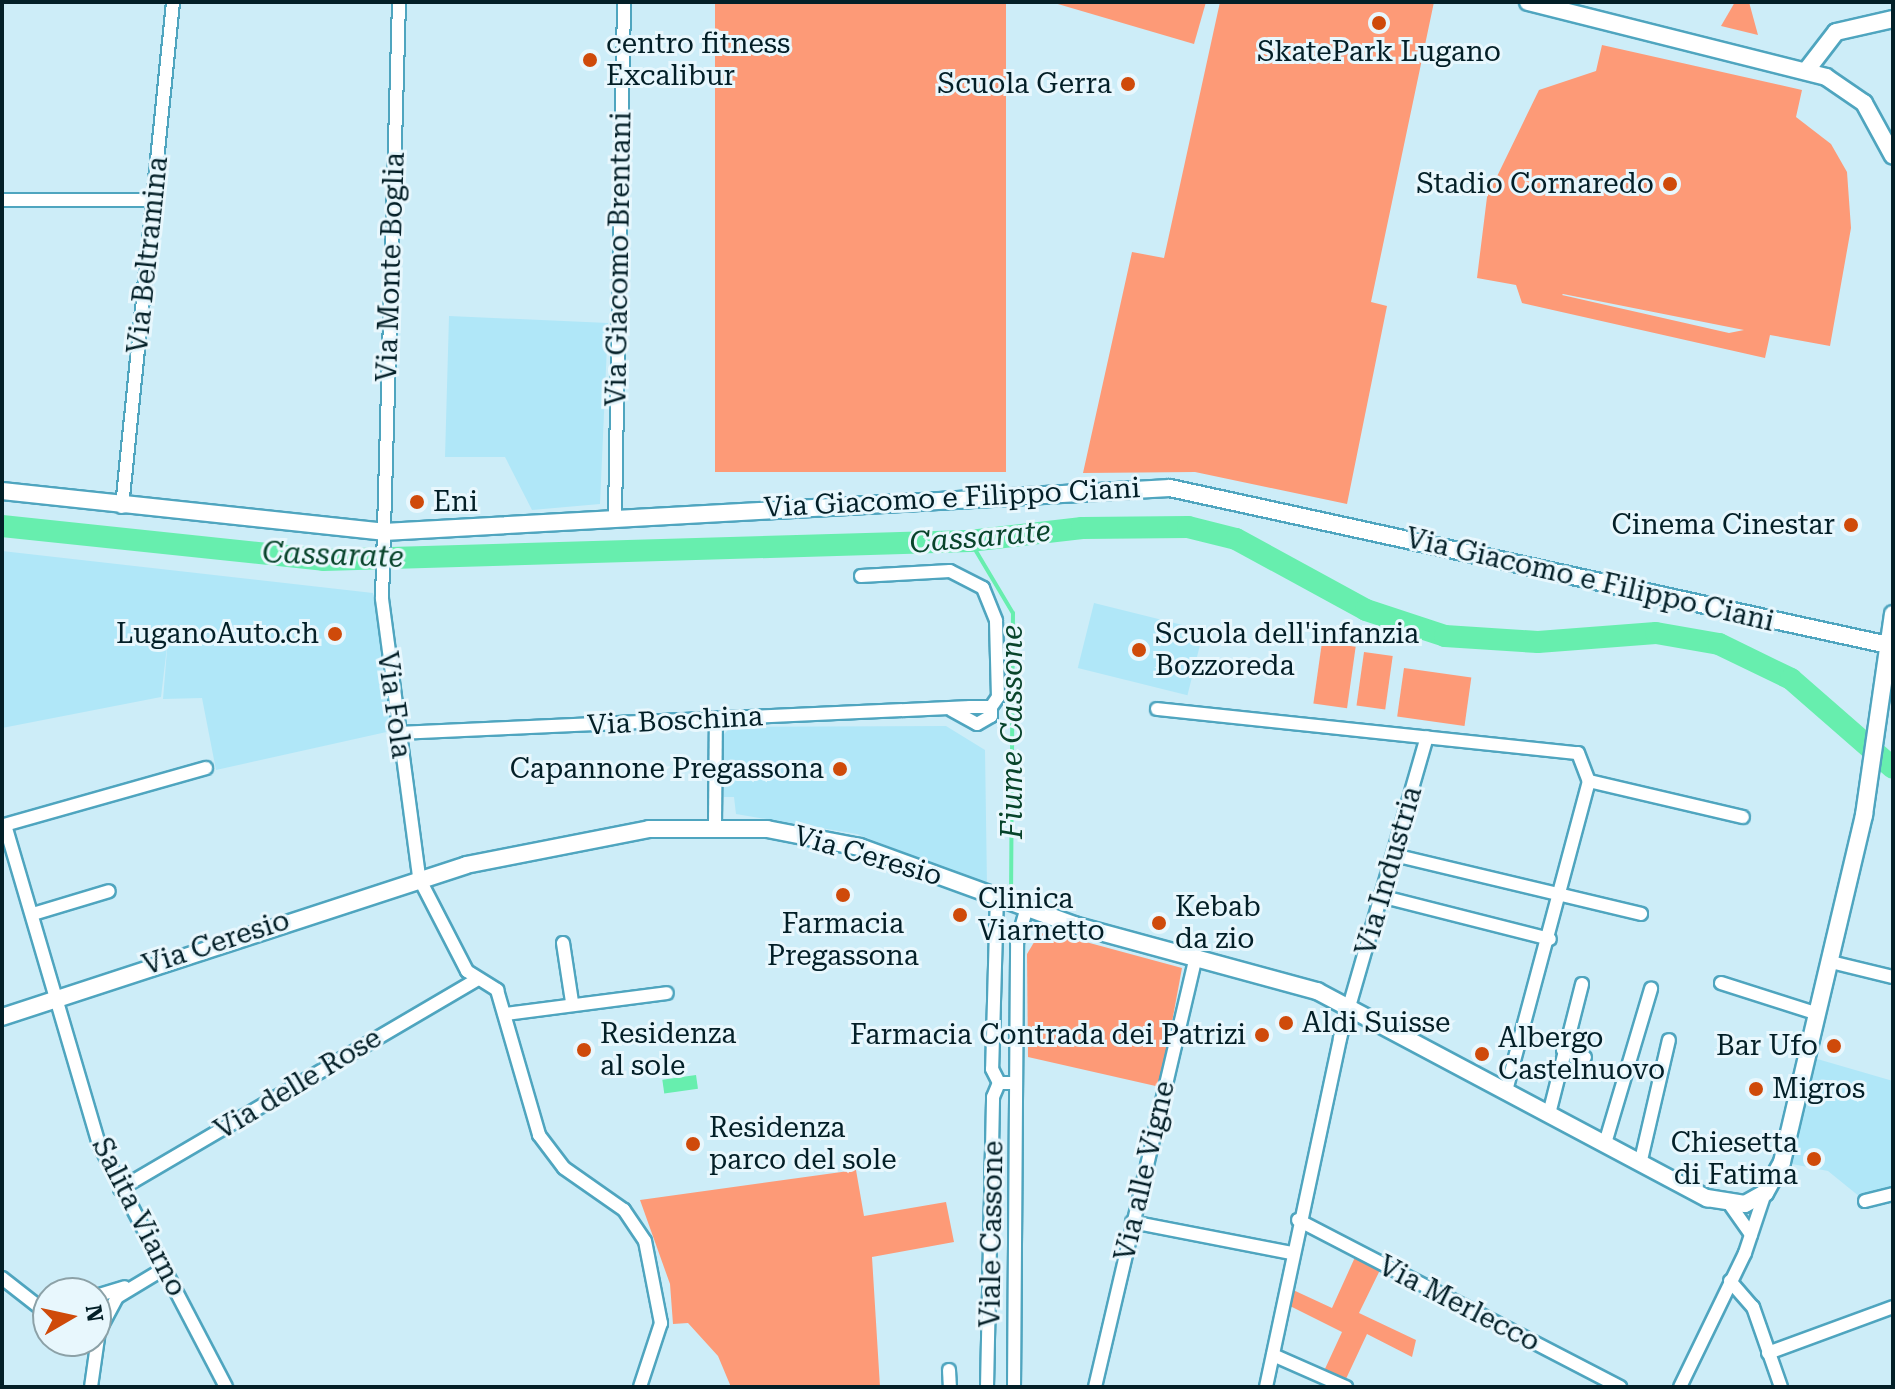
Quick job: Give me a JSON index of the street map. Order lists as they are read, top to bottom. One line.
{"streets":{"main road":["Via Giacomo e Filippo Ciani","Via Ceresio"],"street":["Via Beltramina","Via Giacomo Brentani","Via Monte Boglia","Via Fola","Via Boschina","Via Industria","Via delle Rose","Via alle Vigne","Salita Viarno","Viale Cassone","Via Merlecco"]},"crossings":[["Via Beltramina","Via Giacomo e Filippo Ciani"],["Via Giacomo Brentani","Via Giacomo e Filippo Ciani"],["Via Monte Boglia","Via Giacomo e Filippo Ciani"],["Via Monte Boglia","Via Fola"],["Via Giacomo e Filippo Ciani","Via Fola"],["Via Fola","Via Boschina"],["Via Fola","Via Ceresio"],["Via Ceresio","Via Industria"],["Via Ceresio","Via alle Vigne"],["Via Ceresio","Salita Viarno"],["Via Ceresio","Viale Cassone"],["Via Industria","Via Merlecco"],["Via delle Rose","Salita Viarno"]],"water":["Cassarate","Fiume Cassone"],"places":["SkatePark Lugano","centro fitness Excalibur","Scuola Gerra","Stadio Cornaredo","Eni","Cinema Cinestar","LuganoAuto.ch","Scuola dell'infanzia Bozzoreda","Capannone Pregassona","Farmacia Pregassona","Clinica Viarnetto","Kebab da zio","Aldi Suisse","Farmacia Contrada dei Patrizi","Bar Ufo","Residenza al sole","Albergo Castelnuovo","Migros","Residenza parco del sole","Chiesetta di Fatima"],"north":"right"}
